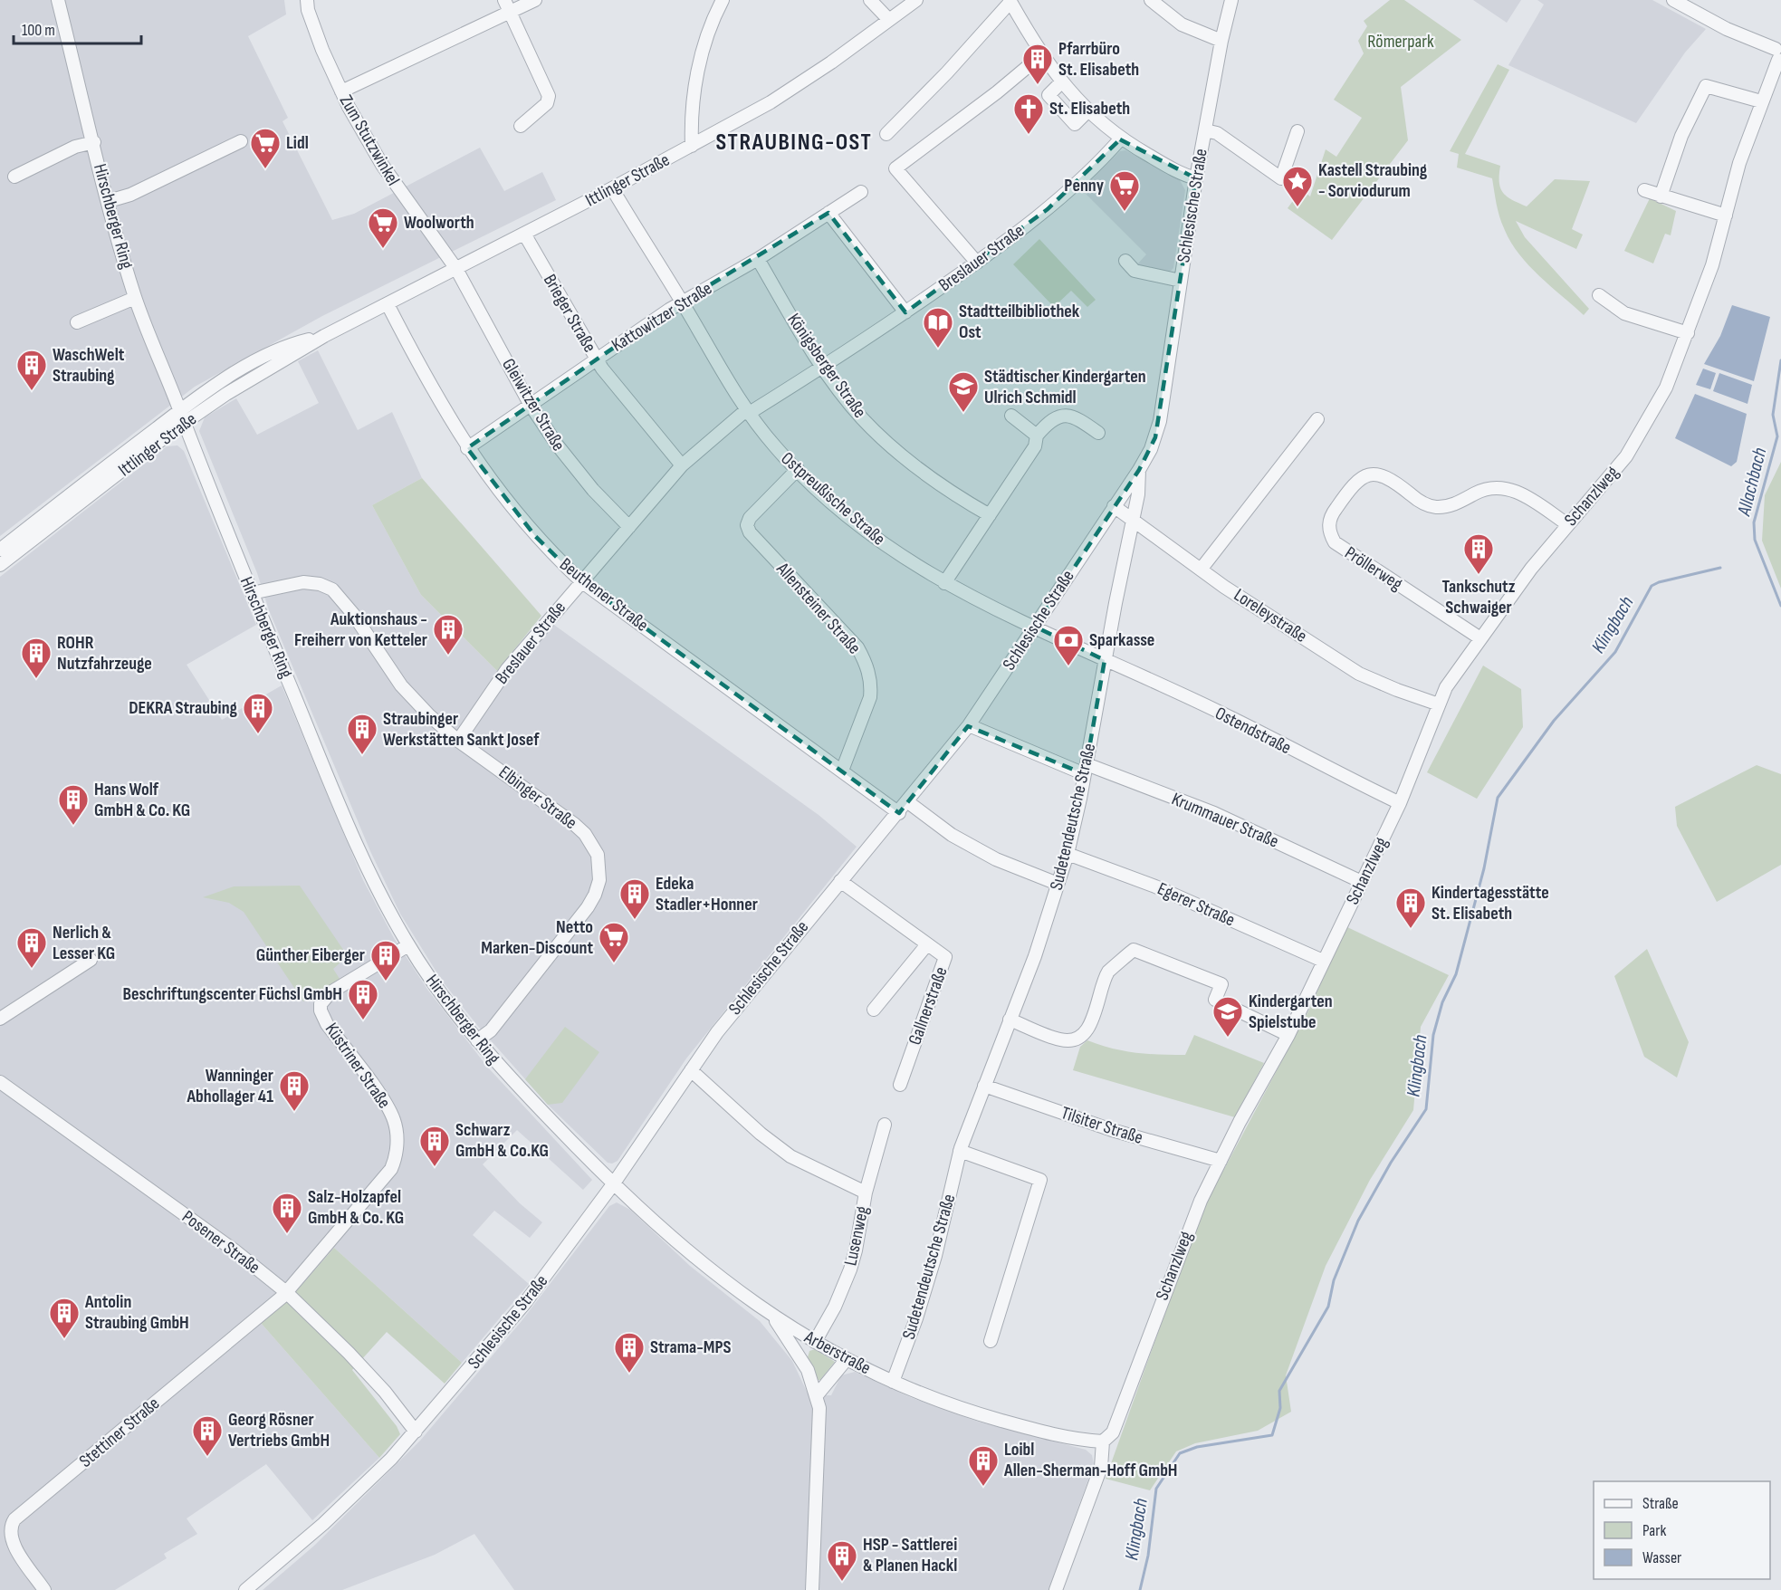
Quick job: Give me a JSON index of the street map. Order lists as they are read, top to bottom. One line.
{"streets":{"street":["Zum Stutzwinkel","Ittlinger Straße","Schlesische Straße","Hirschberger Ring","Breslauer Straße","Brieger Straße","Kattowitzer Straße","Königsberger Straße","Gleiwitzer Straße","Schanzlweg","Ostpreußische Straße","Pröllerweg","Beuthener Straße","Allensteiner Straße","Loreleystraße","Ostendstraße","Elbinger Straße","Sudetendeutsche Straße","Krummauer Straße","Egerer Straße","Gallnerstraße","Küstriner Straße","Tilsiter Straße","Lusenweg","Posener Straße","Arberstraße","Stettiner Straße"]},"crossings":[["Zum Stutzwinkel","Ittlinger Straße"],["Zum Stutzwinkel","Gleiwitzer Straße"],["Ittlinger Straße","Hirschberger Ring"],["Ittlinger Straße","Brieger Straße"],["Ittlinger Straße","Gleiwitzer Straße"],["Ittlinger Straße","Ostpreußische Straße"],["Ittlinger Straße","Beuthener Straße"],["Schlesische Straße","Hirschberger Ring"],["Schlesische Straße","Ostpreußische Straße"],["Schlesische Straße","Beuthener Straße"],["Schlesische Straße","Loreleystraße"],["Schlesische Straße","Sudetendeutsche Straße"],["Schlesische Straße","Krummauer Straße"],["Schlesische Straße","Gallnerstraße"],["Schlesische Straße","Posener Straße"],["Schlesische Straße","Arberstraße"],["Hirschberger Ring","Elbinger Straße"],["Hirschberger Ring","Küstriner Straße"],["Hirschberger Ring","Arberstraße"],["Breslauer Straße","Brieger Straße"],["Breslauer Straße","Königsberger Straße"],["Breslauer Straße","Gleiwitzer Straße"],["Breslauer Straße","Ostpreußische Straße"],["Breslauer Straße","Beuthener Straße"],["Breslauer Straße","Elbinger Straße"],["Brieger Straße","Kattowitzer Straße"],["Kattowitzer Straße","Königsberger Straße"],["Kattowitzer Straße","Gleiwitzer Straße"],["Kattowitzer Straße","Ostpreußische Straße"],["Kattowitzer Straße","Beuthener Straße"],["Schanzlweg","Pröllerweg"],["Schanzlweg","Loreleystraße"],["Schanzlweg","Ostendstraße"],["Schanzlweg","Krummauer Straße"],["Schanzlweg","Egerer Straße"],["Schanzlweg","Tilsiter Straße"],["Schanzlweg","Arberstraße"],["Ostpreußische Straße","Allensteiner Straße"],["Ostpreußische Straße","Ostendstraße"],["Ostpreußische Straße","Sudetendeutsche Straße"],["Beuthener Straße","Allensteiner Straße"],["Loreleystraße","Sudetendeutsche Straße"],["Ostendstraße","Sudetendeutsche Straße"],["Sudetendeutsche Straße","Krummauer Straße"],["Sudetendeutsche Straße","Egerer Straße"],["Sudetendeutsche Straße","Tilsiter Straße"],["Sudetendeutsche Straße","Arberstraße"],["Küstriner Straße","Posener Straße"],["Küstriner Straße","Stettiner Straße"],["Lusenweg","Arberstraße"],["Posener Straße","Stettiner Straße"]],"districts":["STRAUBING-OST"],"water":["Allachbach","Klingbach"],"parks":["Römerpark"],"places":{"building":["Pfarrbüro St. Elisabeth","WaschWelt Straubing","Tankschutz Schwaiger","Auktionshaus - Freiherr von Ketteler","ROHR Nutzfahrzeuge","DEKRA Straubing","Straubinger Werkstätten Sankt Josef","Hans Wolf GmbH & Co. KG","Edeka Stadler+Honner","Kindertagesstätte St. Elisabeth","Nerlich & Lesser KG","Günther Eiberger","Beschriftungscenter Füchsl GmbH","Wanninger Abhollager 41","Schwarz GmbH & Co.KG","Salz-Holzapfel GmbH & Co. KG","Antolin Straubing GmbH","Strama-MPS","Georg Rösner Vertriebs GmbH","Loibl Allen-Sherman-Hoff GmbH","HSP - Sattlerei & Planen Hackl"],"church":["St. Elisabeth"],"supermarket":["Lidl","Penny","Woolworth","Netto Marken-Discount"],"place":["Kastell Straubing - Sorviodurum"],"library":["Stadtteilbibliothek Ost"],"school or university":["Städtischer Kindergarten Ulrich Schmidl","Kindergarten Spielstube"],"bank":["Sparkasse"]},"legend":["Straße","Park","Wasser"],"scale_bar":"100 m"}
